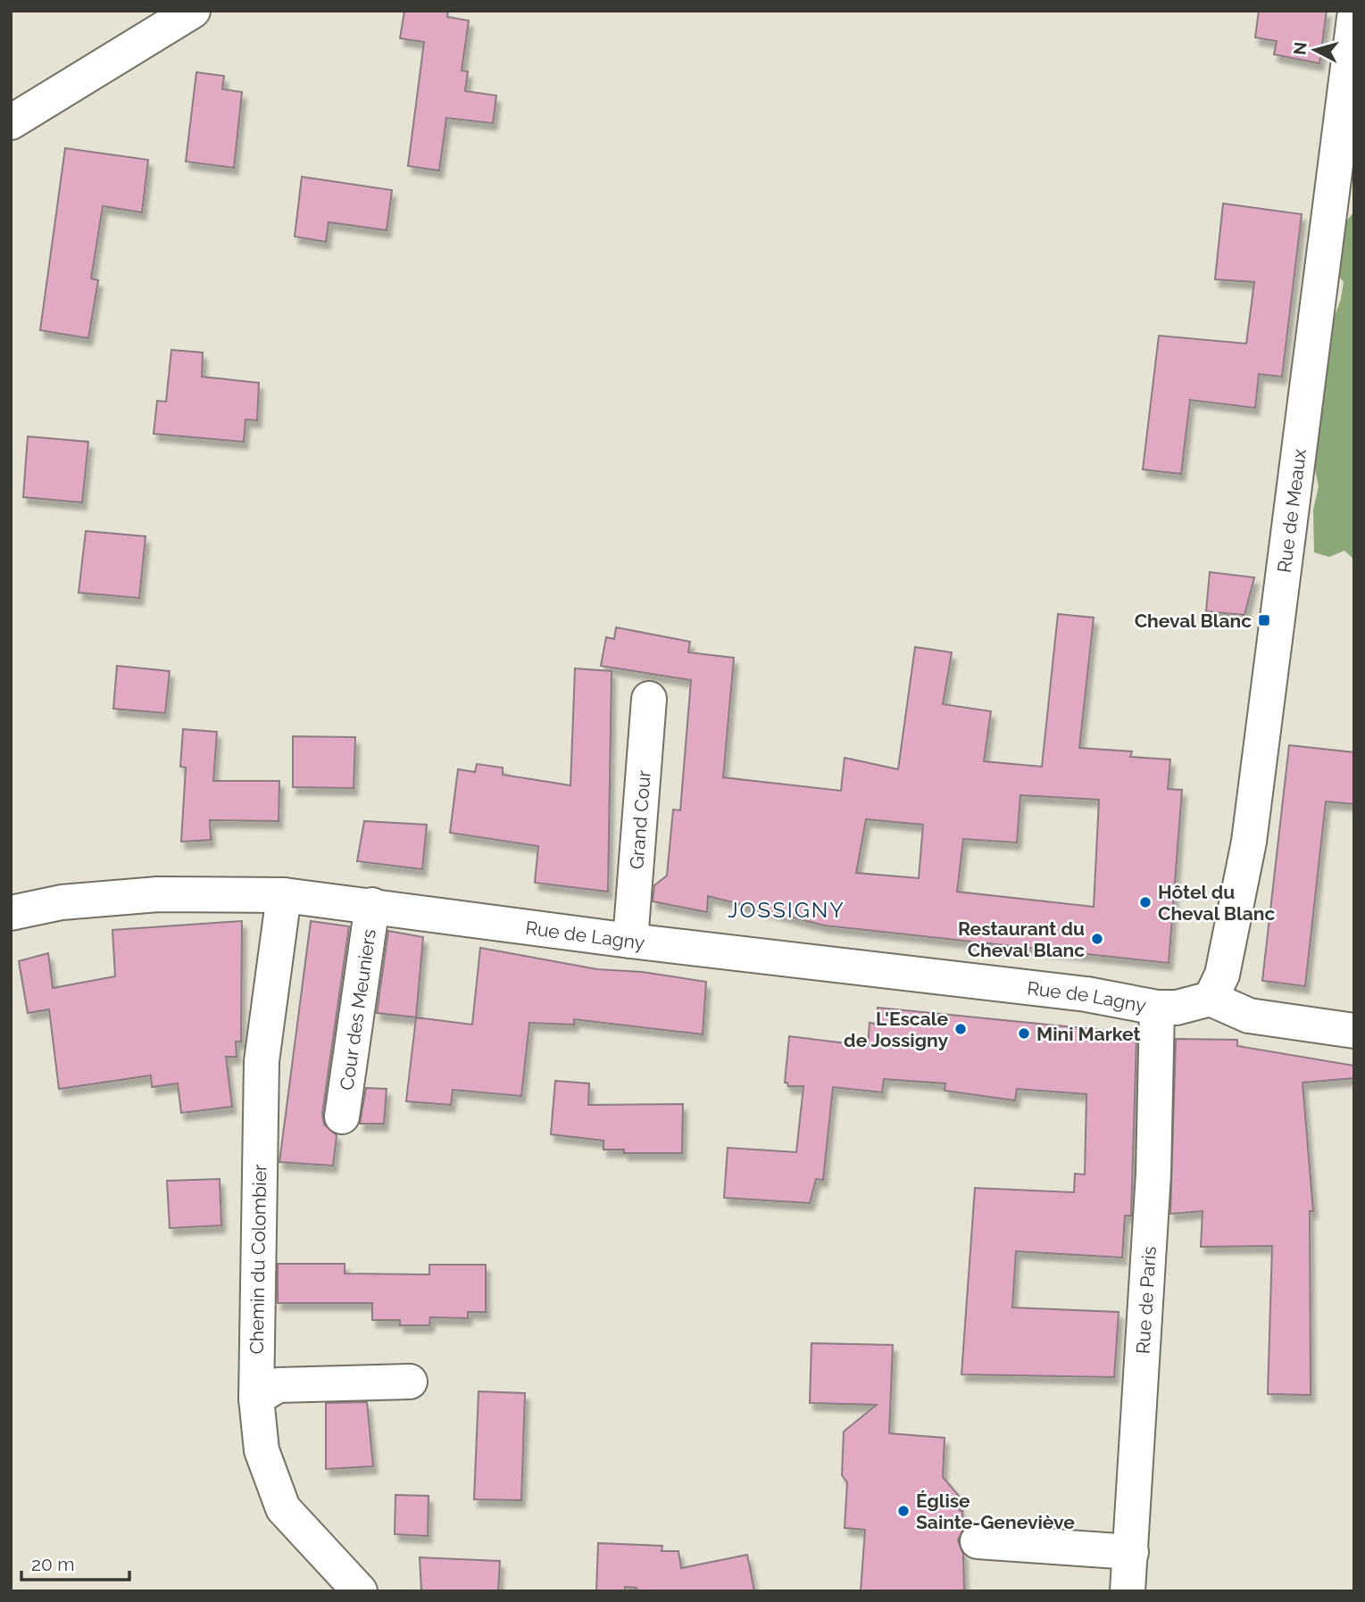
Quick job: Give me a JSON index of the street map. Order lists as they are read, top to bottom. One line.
{"streets":{"street":["Rue de Meaux","Grand Cour","Rue de Lagny","Cour des Meuniers","Chemin du Colombier","Rue de Paris"]},"crossings":[["Rue de Meaux","Rue de Lagny"],["Grand Cour","Rue de Lagny"],["Rue de Lagny","Cour des Meuniers"],["Rue de Lagny","Chemin du Colombier"],["Rue de Lagny","Rue de Paris"]],"districts":["JOSSIGNY"],"places":{"transit":["Cheval Blanc"],"other":["Hôtel du Cheval Blanc","Restaurant du Cheval Blanc","L'Escale de Jossigny","Mini Market","Église Sainte-Geneviève"]},"scale_bar":"20 m","north":"left"}
